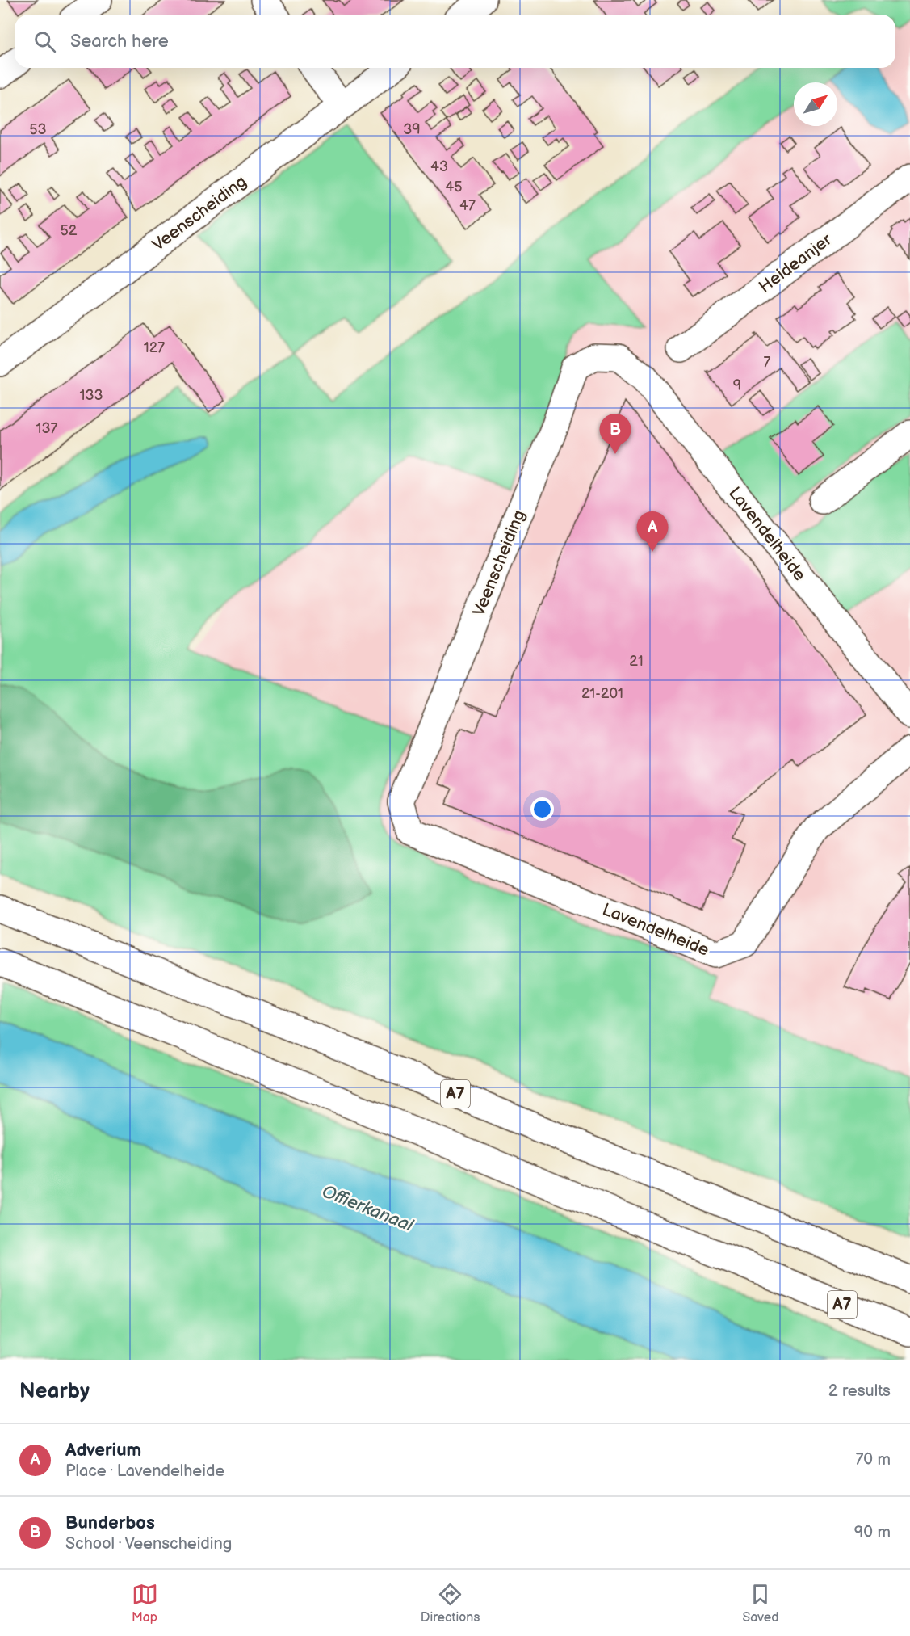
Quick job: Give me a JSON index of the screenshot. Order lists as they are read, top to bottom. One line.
{"streets":{"main road":["Veenscheiding","Heideanjer","Lavendelheide","A7"]},"crossings":[["Veenscheiding","Lavendelheide"]],"water":["Offierkanaal"],"house_numbers":["53","39","43","45","47","52","127","7","9","133","137","21","21-201"],"north":"top right","page":{"search":"Search here","pins":["B","A"],"heading":["Nearby","2 results"],"list":[{"mark":"A","name":"Adverium","note":"Place · Lavendelheide","value":"70 m"},{"mark":"B","name":"Bunderbos","note":"School · Veenscheiding","value":"90 m"}],"nav":["Map","Directions","Saved"]}}
